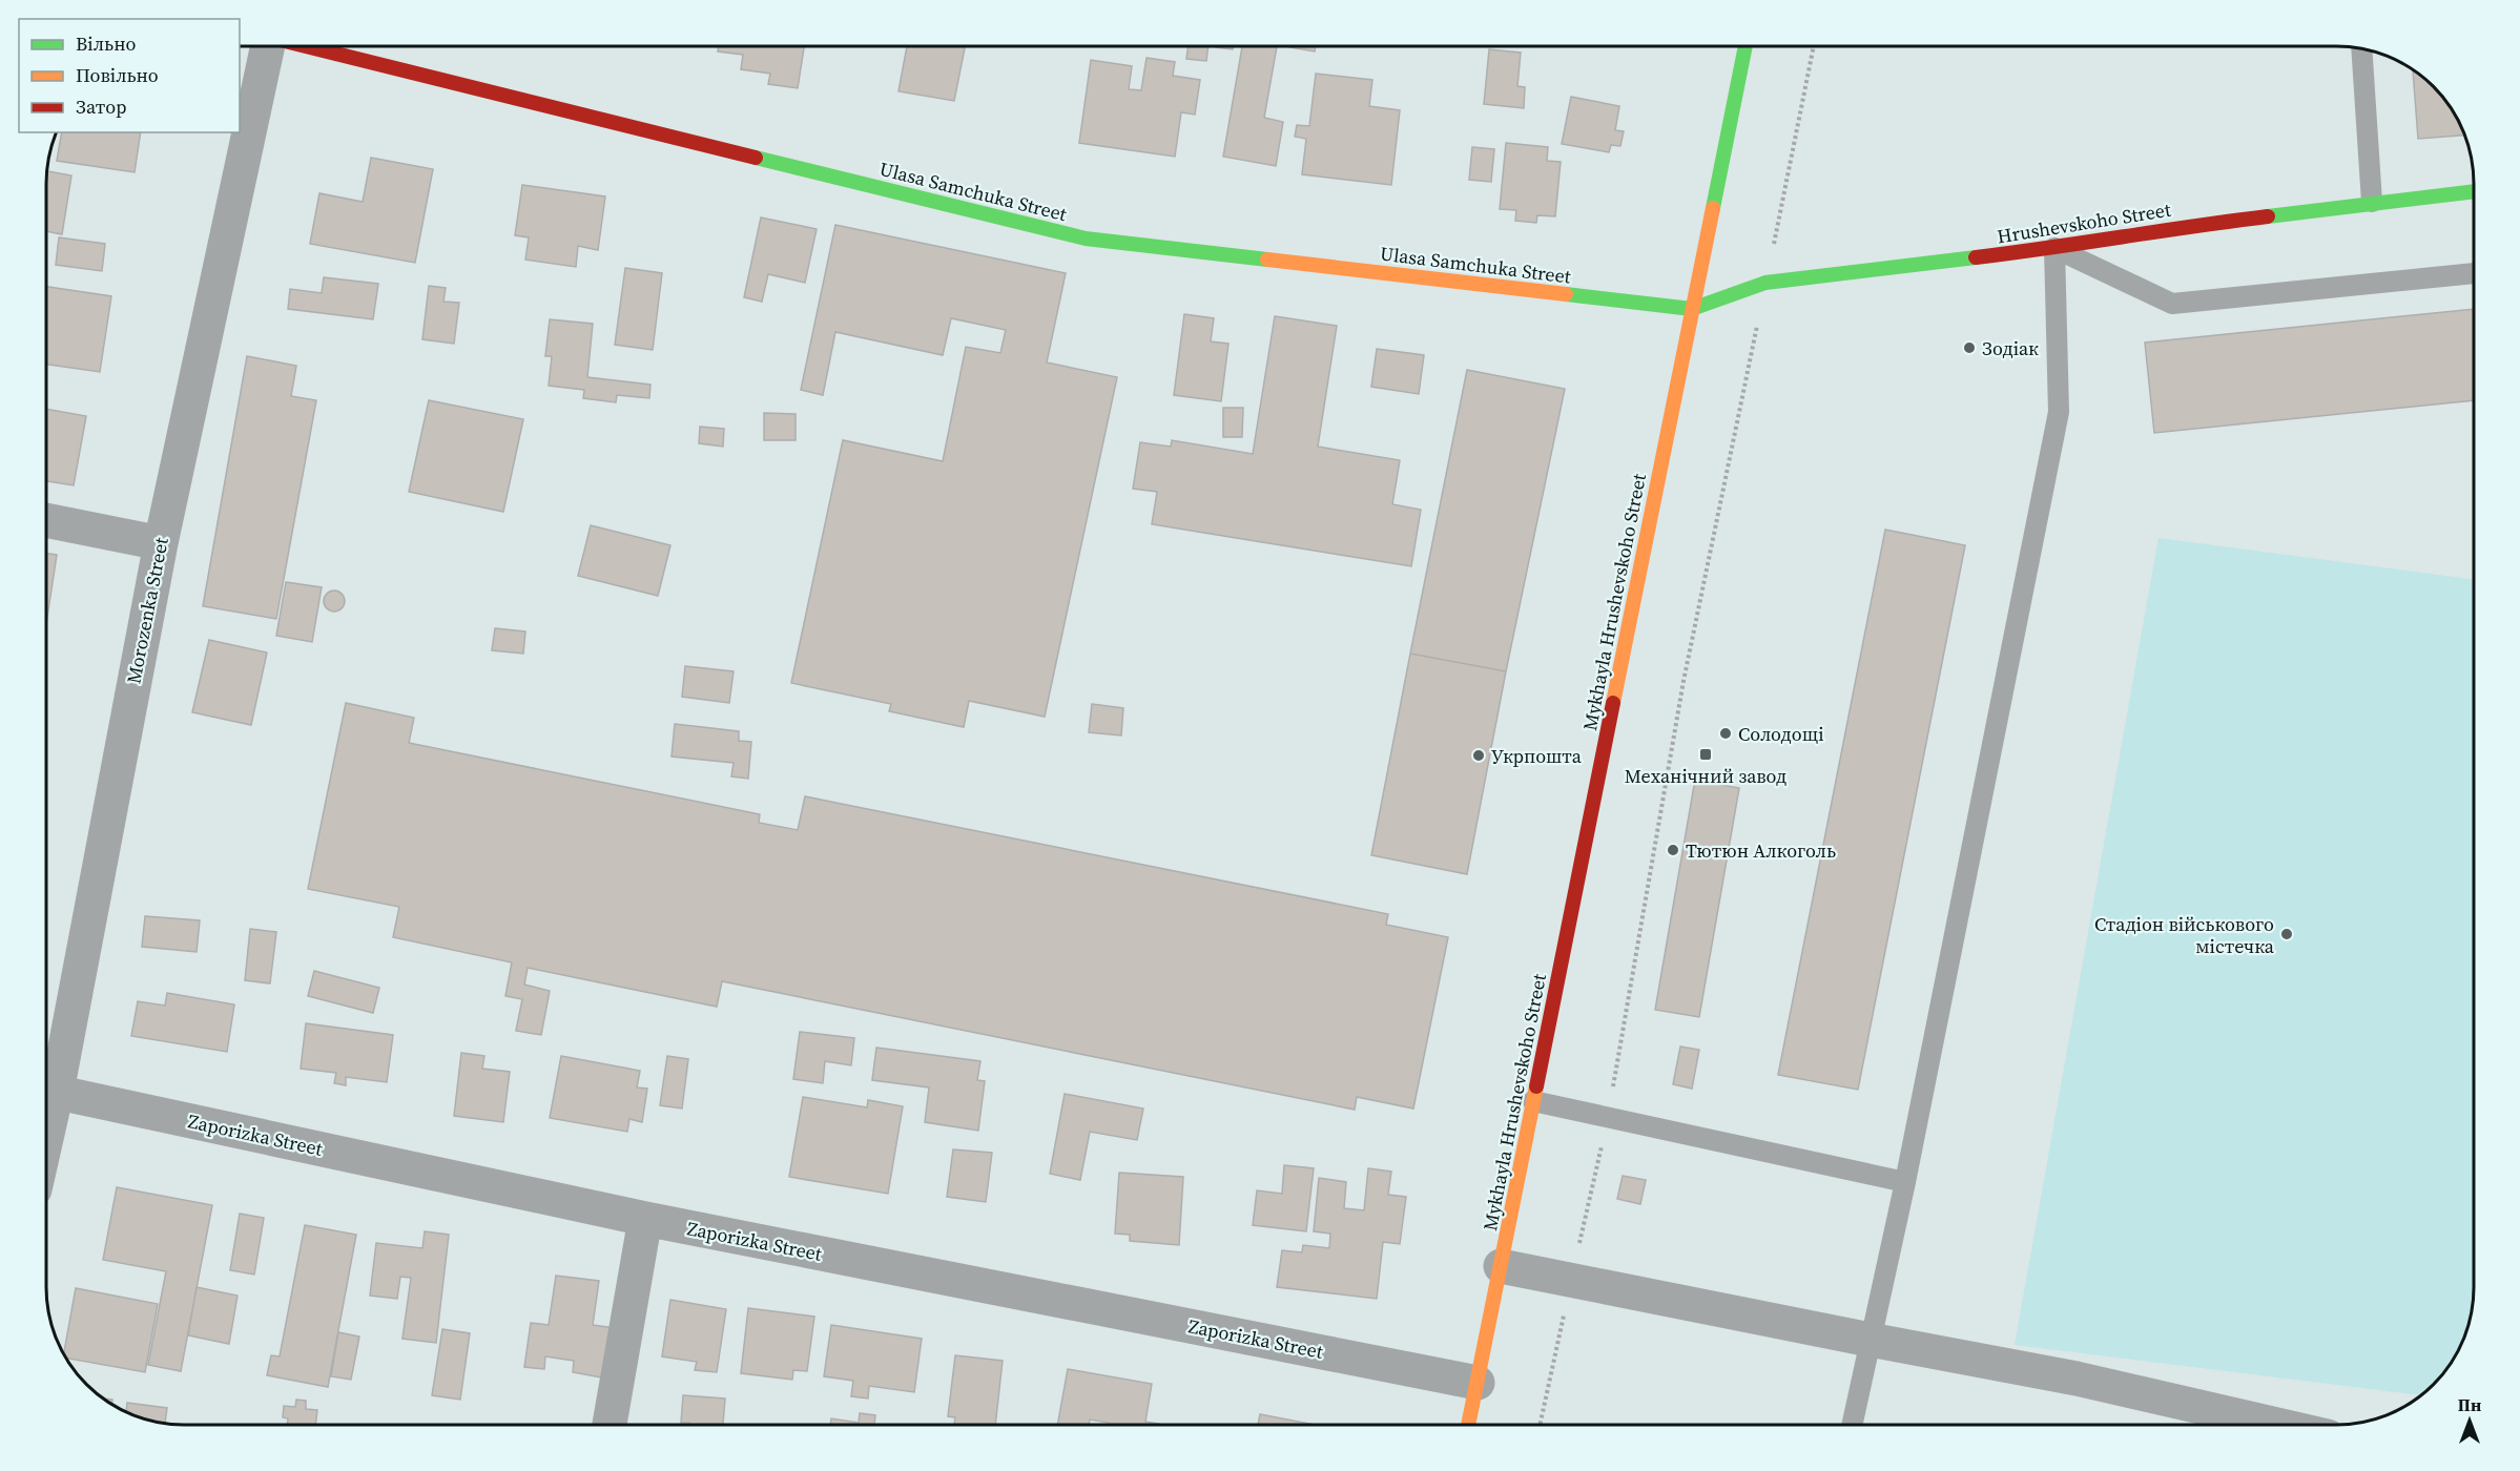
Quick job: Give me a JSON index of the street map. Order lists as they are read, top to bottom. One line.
{"streets":{"street":["Ulasa Samchuka Street","Hrushevskoho Street","Mykhayla Hrushevskoho Street","Morozenka Street","Zaporizka Street"]},"crossings":[["Ulasa Samchuka Street","Hrushevskoho Street"],["Ulasa Samchuka Street","Mykhayla Hrushevskoho Street"],["Hrushevskoho Street","Mykhayla Hrushevskoho Street"],["Mykhayla Hrushevskoho Street","Zaporizka Street"]],"places":{"other":["Зодіак","Солодощі","Укрпошта","Тютюн Алкоголь","Стадіон військового містечка"],"transit":["Механічний завод"]},"legend":["Вільно","Повільно","Затор"],"north":"top"}
